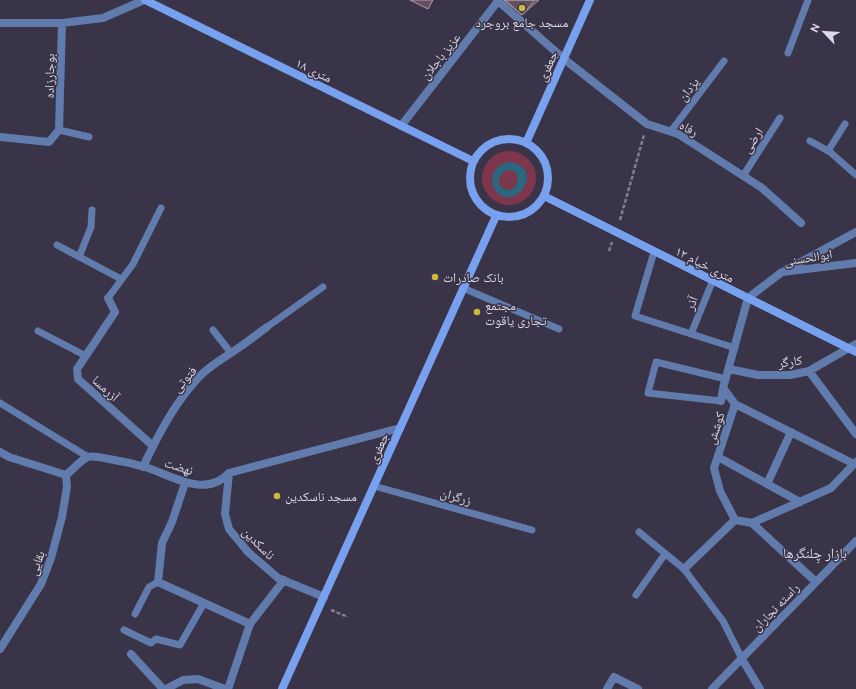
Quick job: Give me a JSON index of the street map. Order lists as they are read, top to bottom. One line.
{"streets":{"street":["عزیز باجلان","جعفری","۱۸ متری","بوجارزاده","رفاه","ابوالحسنی","۱۲ متری خیام","کارگر","فتوتی","آزرمسا","کوشش","نهضت","ناسکدین","بقایی","راسته نجاران"],"lane":["یزدان","ارضی","آذر","زرگران"]},"crossings":[["عزیز باجلان","۱۸ متری"],["عزیز باجلان","رفاه"],["جعفری","۱۸ متری"],["جعفری","رفاه"],["جعفری","۱۲ متری خیام"],["جعفری","نهضت"],["جعفری","زرگران"],["جعفری","ناسکدین"],["۱۸ متری","۱۲ متری خیام"],["یزدان","رفاه"],["رفاه","ارضی"],["ابوالحسنی","۱۲ متری خیام"],["۱۲ متری خیام","آذر"],["۱۲ متری خیام","کارگر"],["فتوتی","آزرمسا"],["فتوتی","نهضت"],["نهضت","ناسکدین"]],"districts":["بازار چِلنگرها"],"places":["مسجد جامع بروجرد","بانک صادرات","مجتمع تجاری یاقوت","مسجد ناسکدین"],"north":"top left"}
